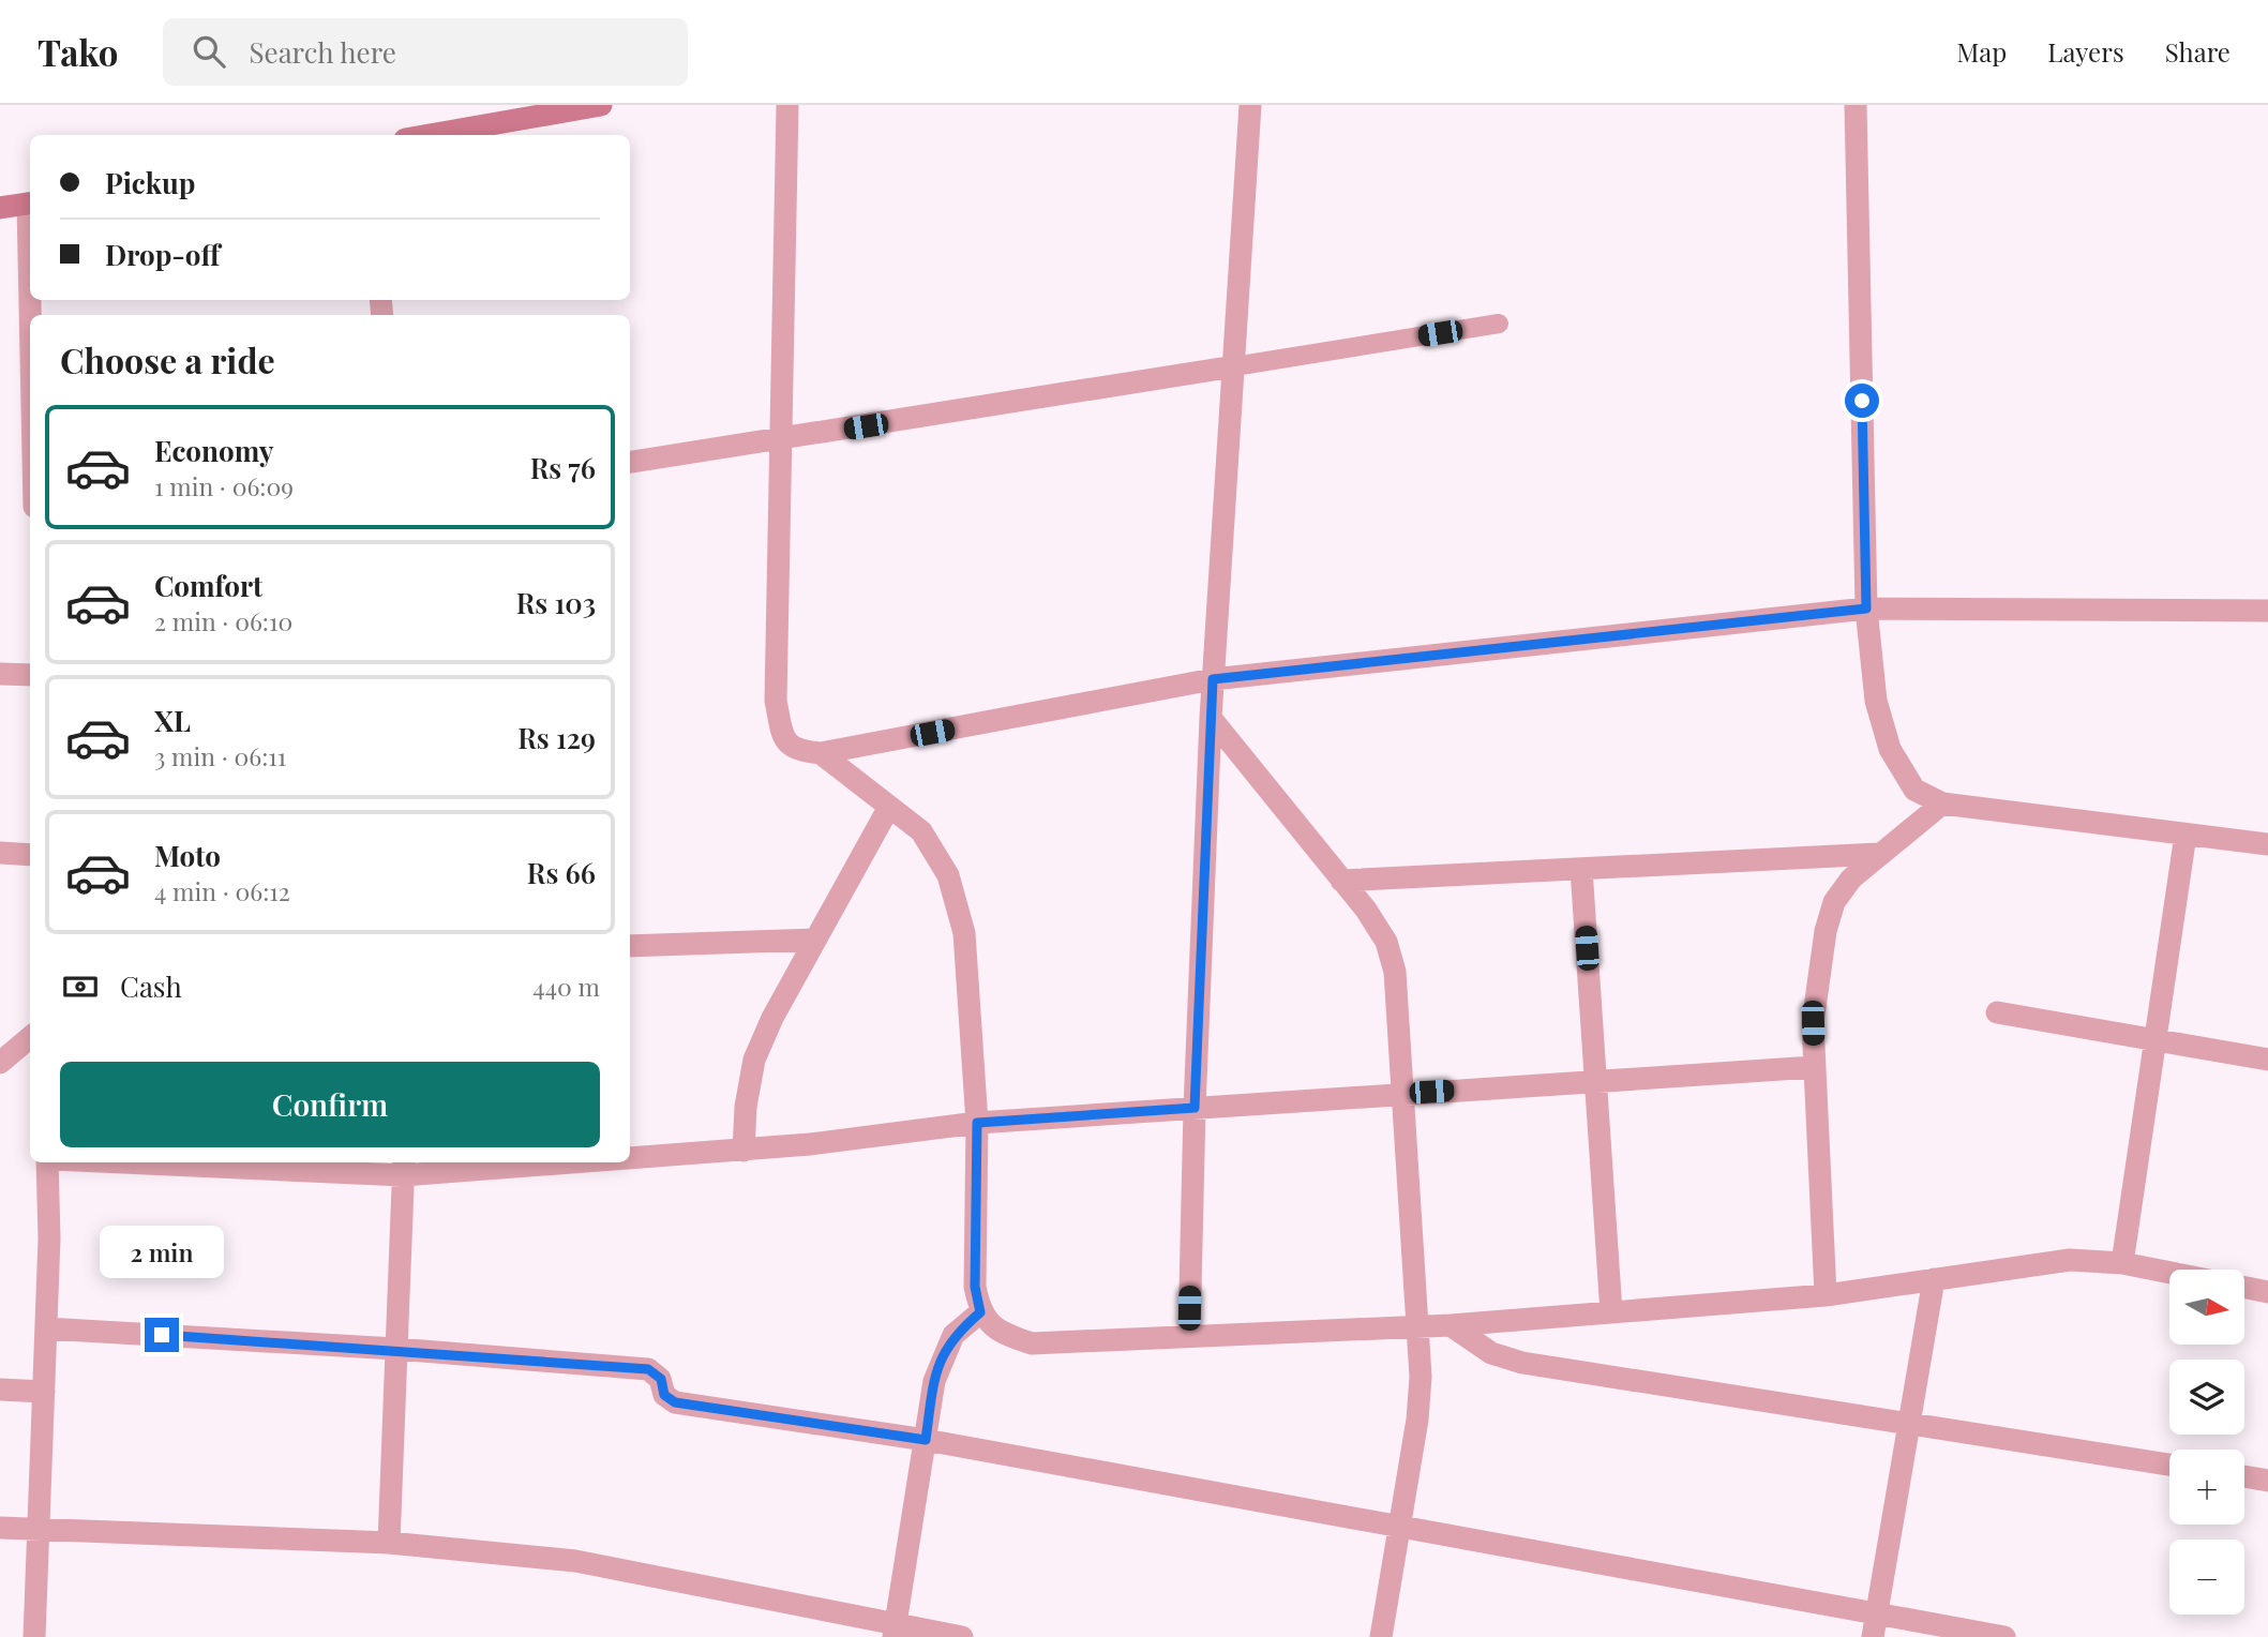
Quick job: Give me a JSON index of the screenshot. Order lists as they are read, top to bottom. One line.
{"north":"right","page":{"header":"Tako","search":"Search here","nav":["Map","Layers","Share"],"banner":["Pickup","Drop-off"],"heading":"Choose a ride","list":[{"name":"Economy","note":"1 min · 06:09","value":"Rs 76"},{"name":"Comfort","note":"2 min · 06:10","value":"Rs 103"},{"name":"XL","note":"3 min · 06:11","value":"Rs 129"},{"name":"Moto","note":"4 min · 06:12","value":"Rs 66"}],"pay":["Cash","440 m"],"buttons":"Confirm","bubble":"2 min","map_buttons":["+","−"]}}
